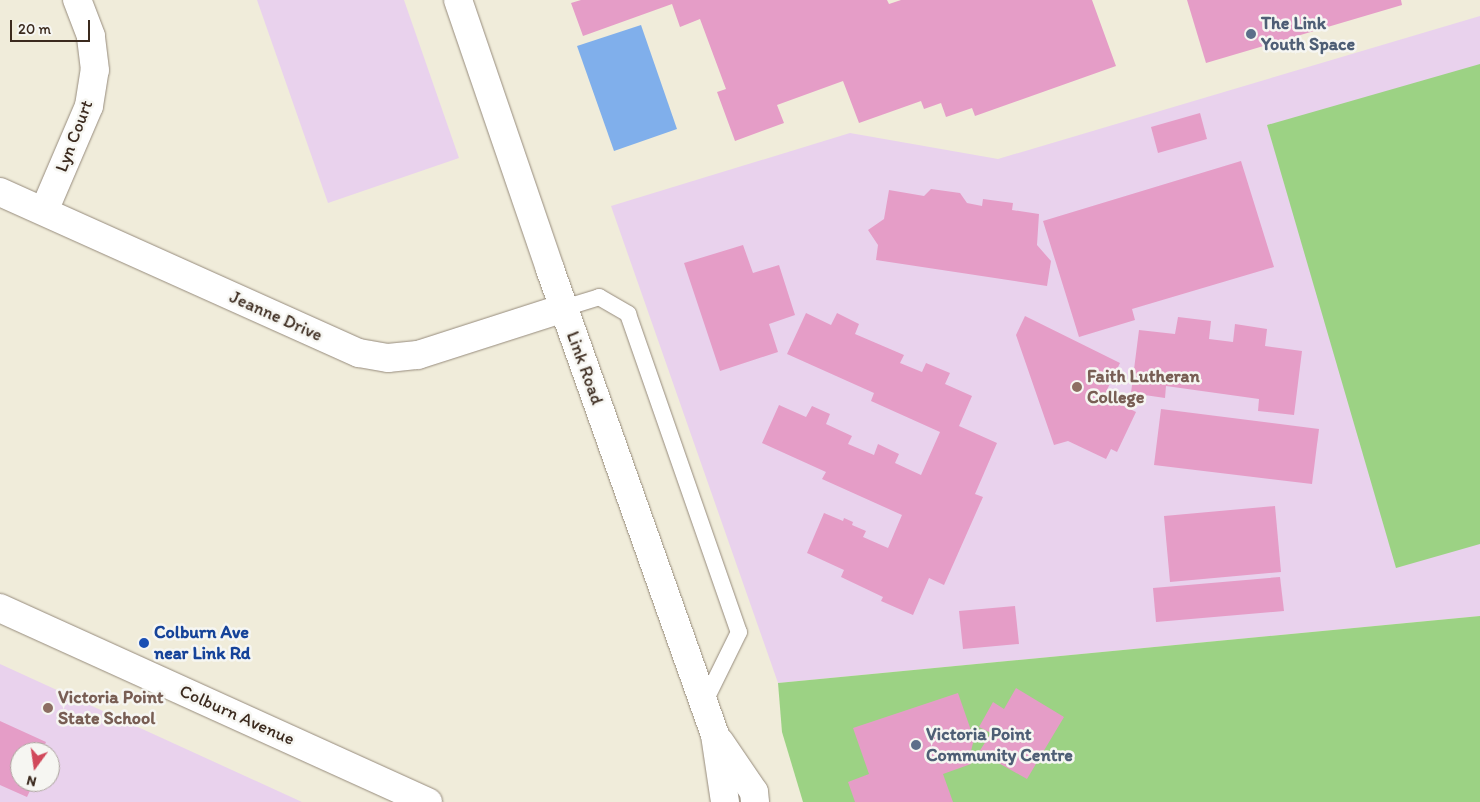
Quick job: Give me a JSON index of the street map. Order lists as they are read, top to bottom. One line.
{"streets":{"street":["Lyn Court","Jeanne Drive","Link Road","Colburn Avenue"]},"crossings":[["Lyn Court","Jeanne Drive"],["Jeanne Drive","Link Road"]],"places":["The Link Youth Space","Faith Lutheran College","Colburn Ave near Link Rd","Victoria Point State School","Victoria Point Community Centre"],"scale_bar":"20 m","north":"bottom"}
